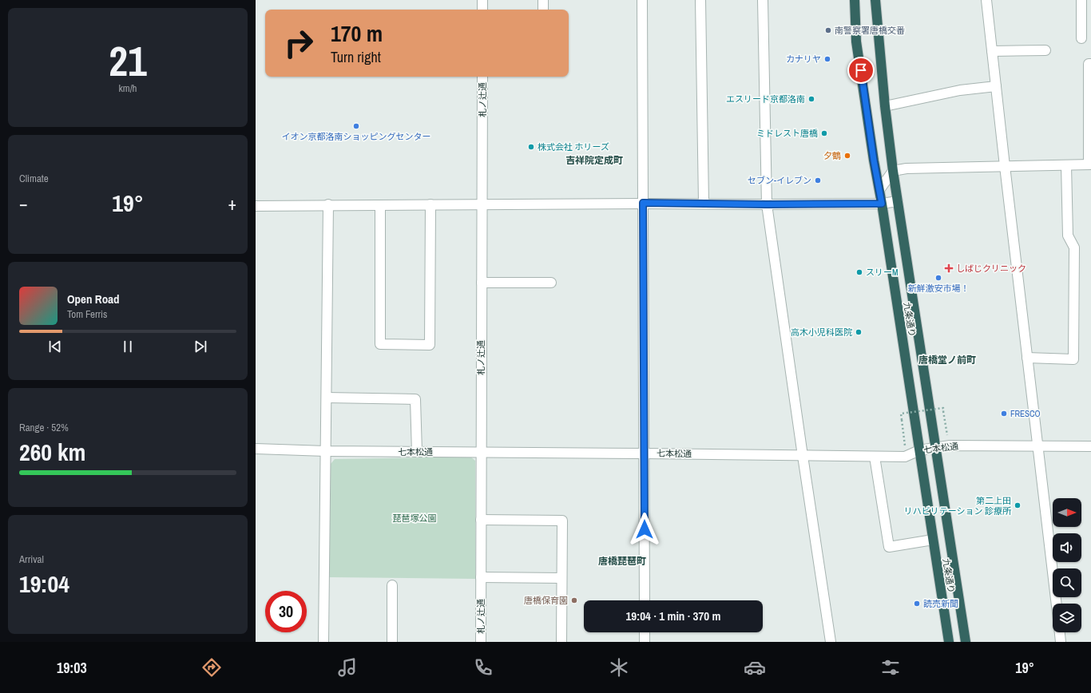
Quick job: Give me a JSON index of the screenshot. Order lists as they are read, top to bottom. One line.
{"streets":{"highway":["九条通り"],"street":["札ノ辻通","七本松通"]},"crossings":[["札ノ辻通","七本松通"],["九条通り","七本松通"]],"districts":["吉祥院定成町","唐橋堂ノ前町","唐橋琵琶町"],"parks":["琵琶塚公園"],"places":{"other":["南警察署唐橋交番","カナリヤ","エスリード京都洛南","イオン京都洛南ショッピングセンター","ミドレスト唐橋","株式会社 ホリーズ","夕鶴","セブン-イレブン","スリーM","新鮮激安市場！","高木小児科医院","FRESCO","第二上田 リハビリテーション 診療所","唐橋保育園","読売新聞"],"health":["しばじクリニック"]},"north":"right","page":{"tile":[["21","km/h"],"Climate",["Range · 52%","260 km"],["Arrival","19:04"]],"turn":["170 m","Turn right"],"heat":["−","19°","+"],"song":["Open Road","Tom Ferris"],"limit":"30","trip":"19:04 · 1 min · 370 m","tabs":["19:03","19°"]}}
